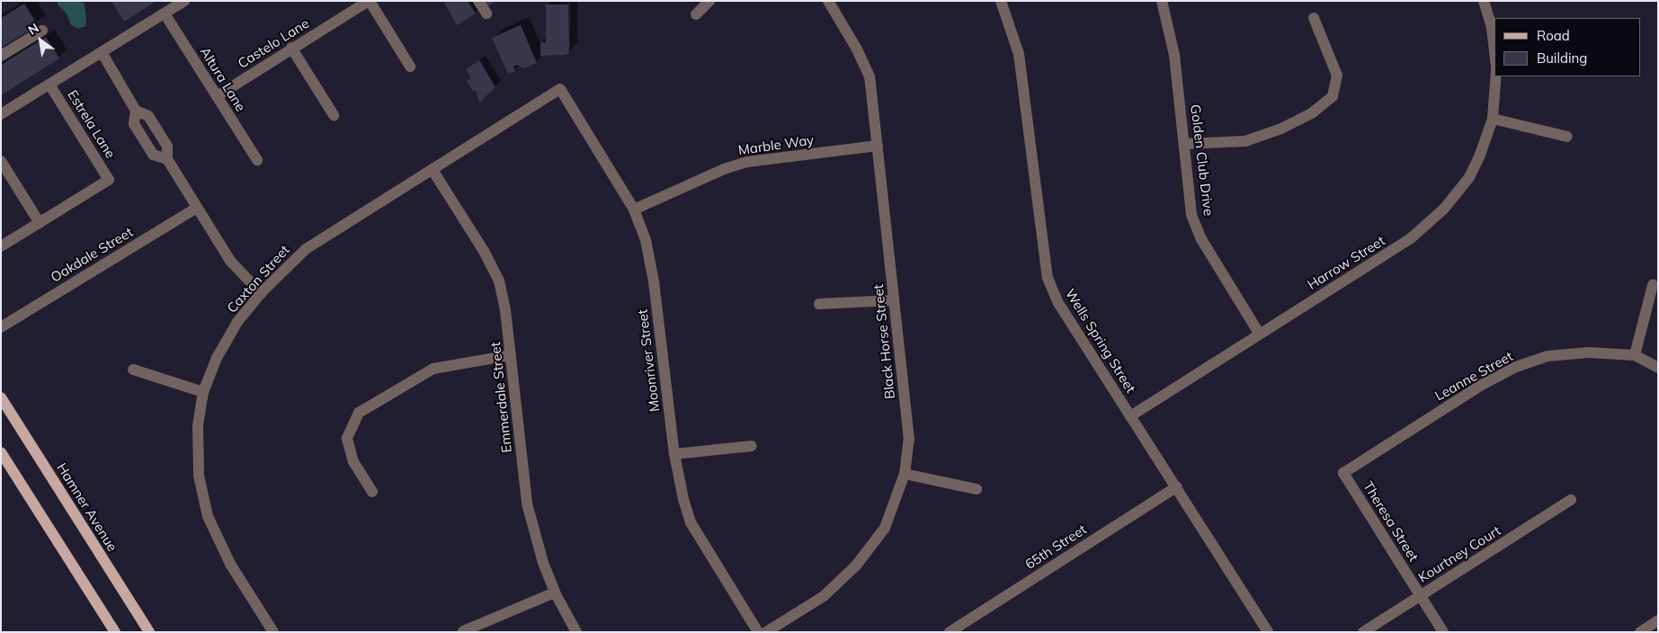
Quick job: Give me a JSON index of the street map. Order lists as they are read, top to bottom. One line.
{"streets":{"main road":["Hamner Avenue"],"street":["Castelo Lane","Altura Lane","Estrela Lane","Marble Way","Golden Club Drive","Oakdale Street","Harrow Street","Caxton Street","Wells Spring Street","Black Horse Street","Moonriver Street","Leanne Street","Emmerdale Street","Theresa Street","65th Street","Kourtney Court"]},"crossings":[["Castelo Lane","Altura Lane"],["Marble Way","Black Horse Street"],["Marble Way","Moonriver Street"],["Golden Club Drive","Harrow Street"],["Harrow Street","Wells Spring Street"],["Caxton Street","Moonriver Street"],["Caxton Street","Emmerdale Street"],["Wells Spring Street","65th Street"],["Leanne Street","Theresa Street"],["Theresa Street","Kourtney Court"]],"legend":["Road","Building"],"north":"top left"}
